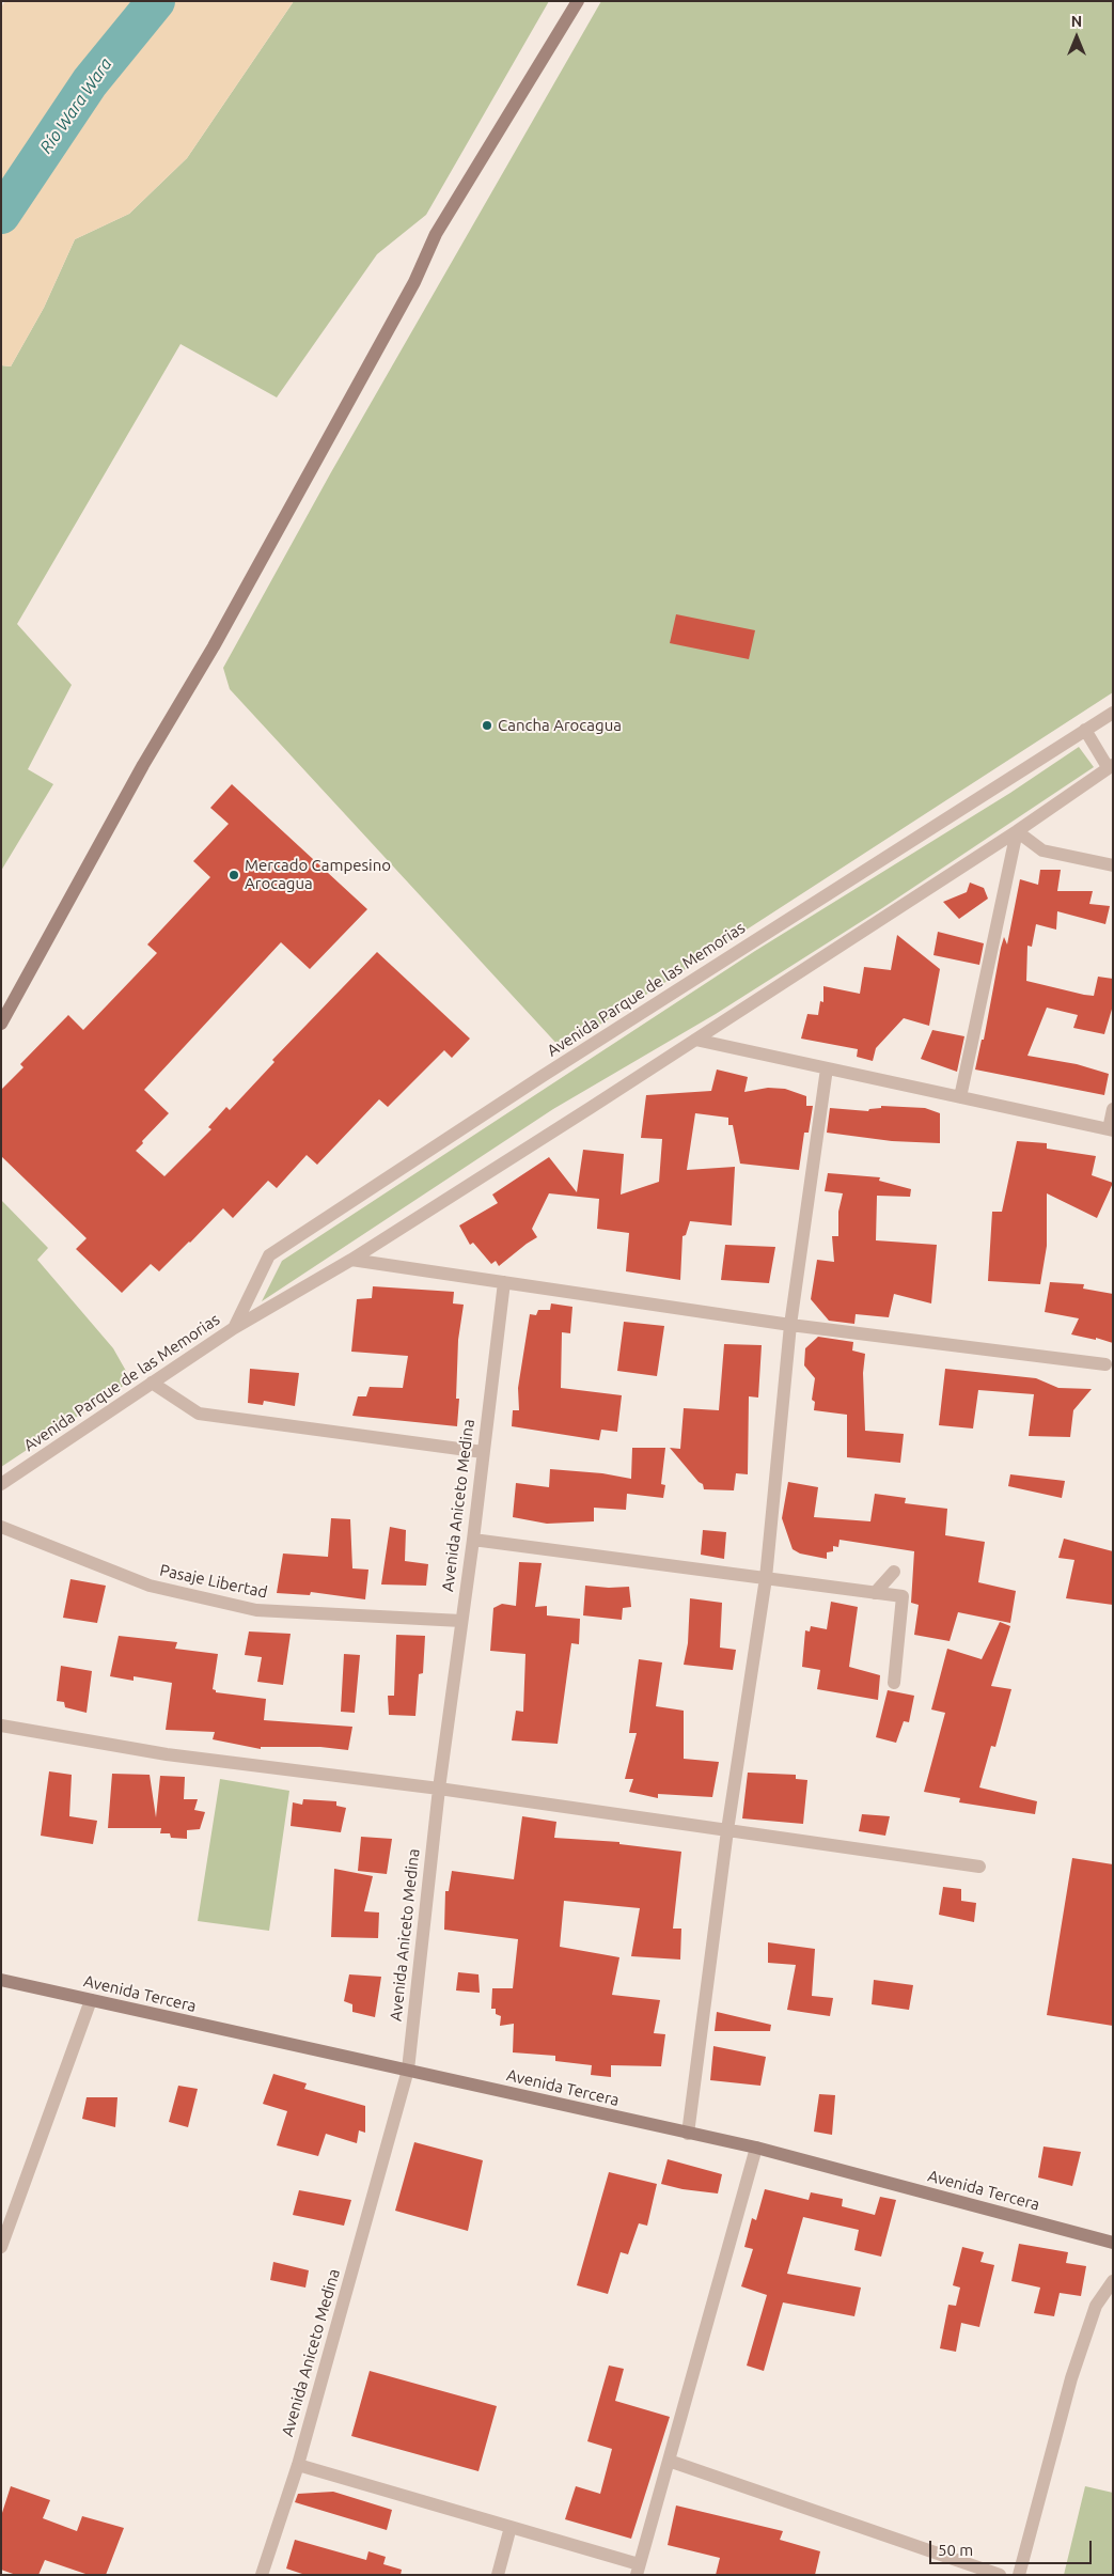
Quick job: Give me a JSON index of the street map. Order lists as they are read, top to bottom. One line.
{"streets":{"street":["Avenida Parque de las Memorias","Avenida Aniceto Medina","Pasaje Libertad","Avenida Tercera"]},"crossings":[["Avenida Aniceto Medina","Pasaje Libertad"],["Avenida Aniceto Medina","Avenida Tercera"]],"water":["Río Wara Wara"],"places":["Cancha Arocagua","Mercado Campesino Arocagua"],"scale_bar":"50 m","north":"top"}
